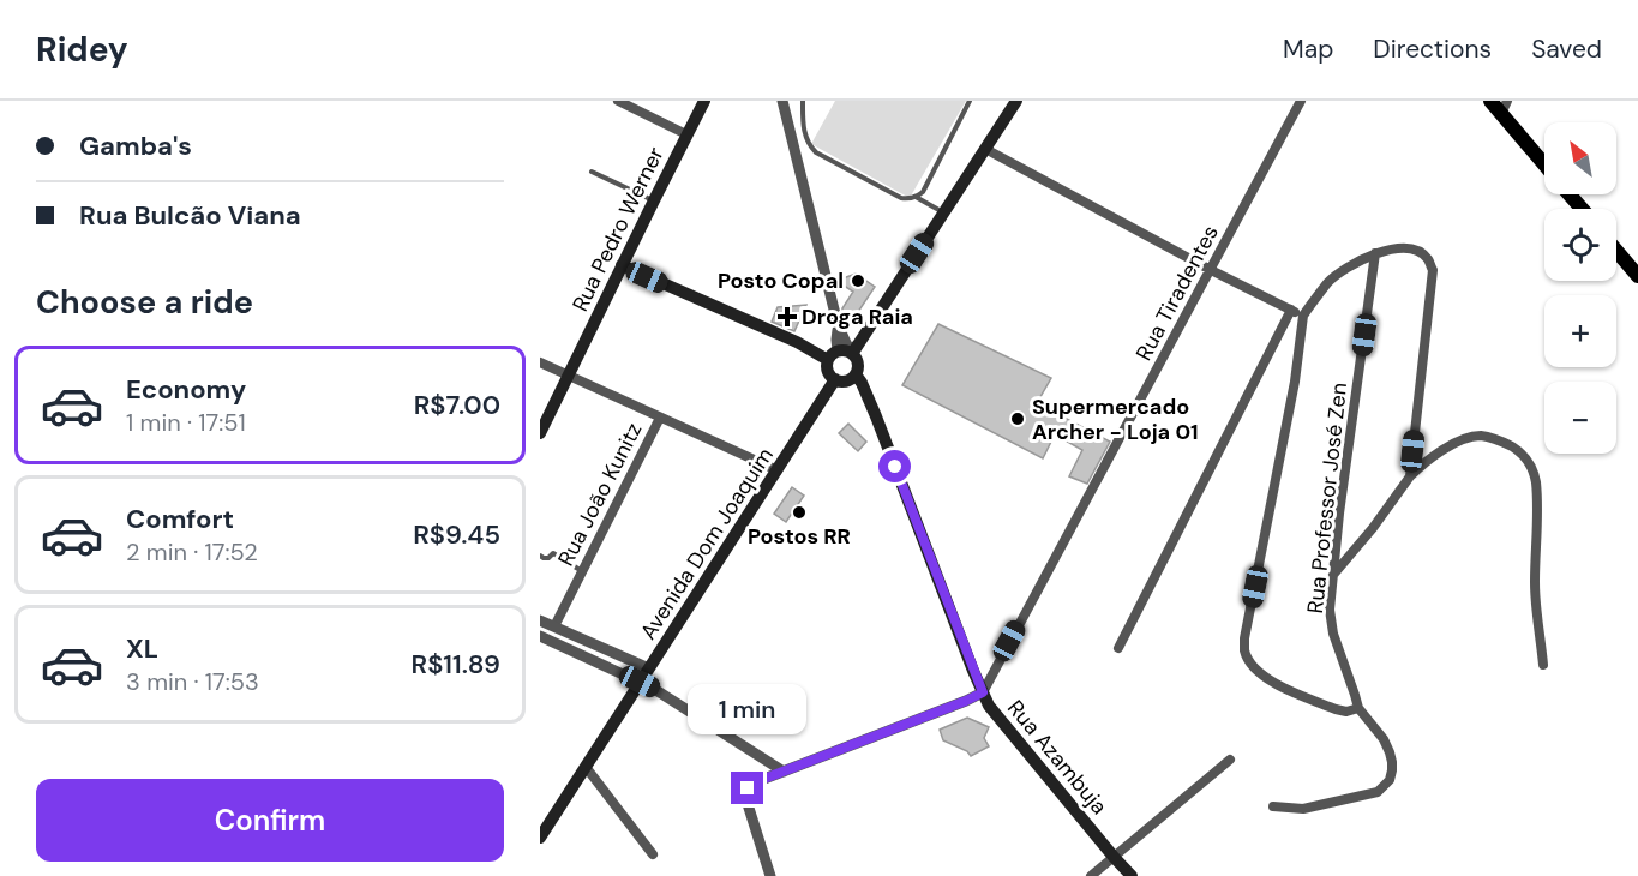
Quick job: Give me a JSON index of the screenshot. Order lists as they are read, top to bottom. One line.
{"streets":{"main road":["Rua Pedro Werner","Avenida Dom Joaquim","Rua Azambuja"],"street":["Rua Tiradentes","Rua João Kunitz","Rua Professor José Zen"]},"crossings":[["Rua Tiradentes","Rua Azambuja"],["Avenida Dom Joaquim","Rua Azambuja"]],"places":{"other":["Posto Copal","Supermercado Archer - Loja 01","Postos RR"],"health":["Droga Raia"]},"north":"top left","page":{"header":"Ridey","nav":["Map","Directions","Saved"],"banner":["Gamba's","Rua Bulcão Viana"],"map_buttons":["+","−"],"heading":"Choose a ride","list":[{"name":"Economy","note":"1 min · 17:51","value":"R$7.00"},{"name":"Comfort","note":"2 min · 17:52","value":"R$9.45"},{"name":"XL","note":"3 min · 17:53","value":"R$11.89"}],"bubble":"1 min","buttons":"Confirm"}}
